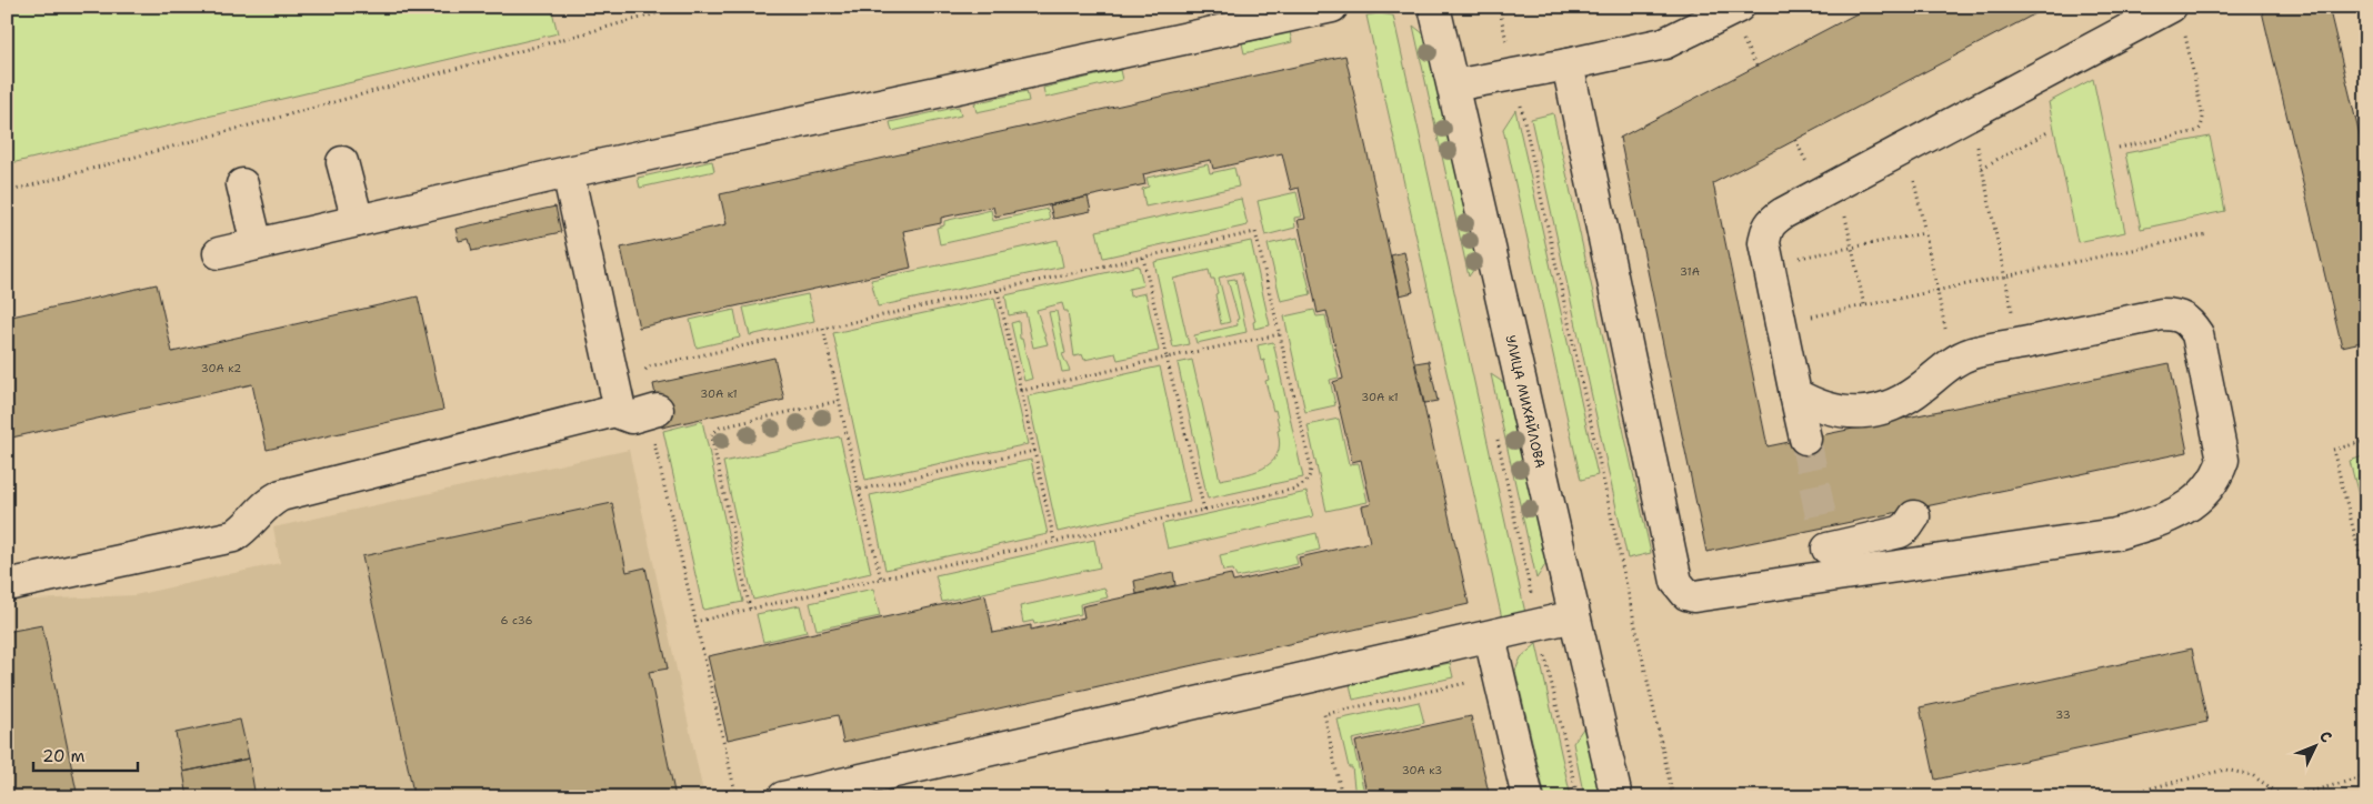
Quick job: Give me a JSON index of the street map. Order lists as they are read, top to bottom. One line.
{"streets":{"street":["УЛИЦА МИХАЙЛОВА"]},"house_numbers":["31А","30А к2","30А к1","30А к1","6 с36","33","30А к3"],"scale_bar":"20 m","north":"top right"}
